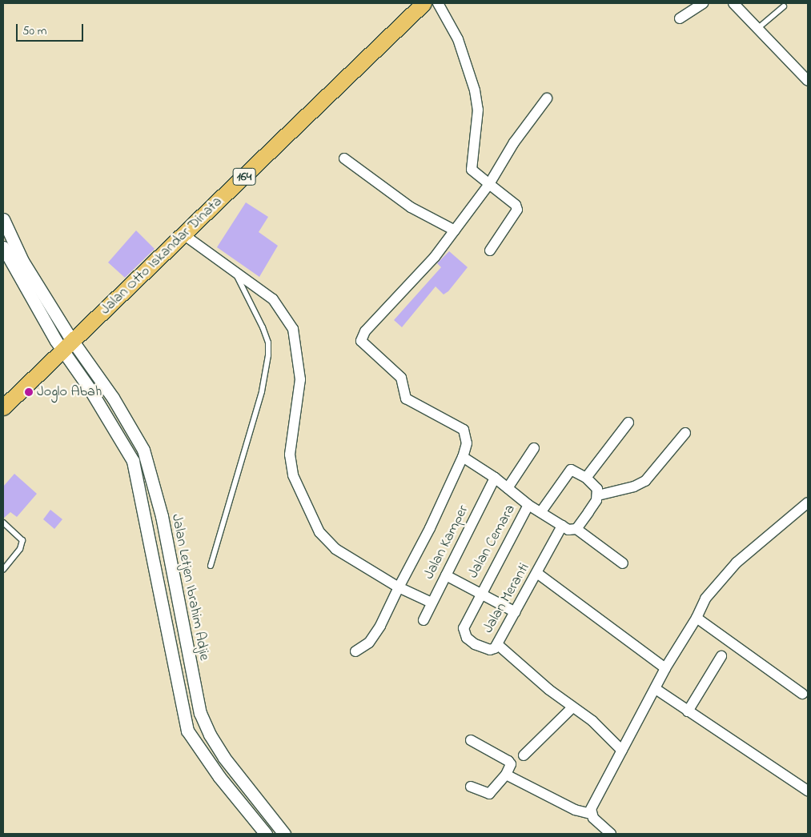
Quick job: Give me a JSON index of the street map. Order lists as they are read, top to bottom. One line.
{"streets":{"main road":["164","Jalan Otto Iskandar Dinata"],"street":["Jalan Cemara","Jalan Kamper","Jalan Letjen Ibrahim Adjie","Jalan Meranti"]},"crossings":[["Jalan Otto Iskandar Dinata","Jalan Letjen Ibrahim Adjie"],["Jalan Cemara","Jalan Meranti"]],"places":["Joglo Abah"],"scale_bar":"50 m"}
